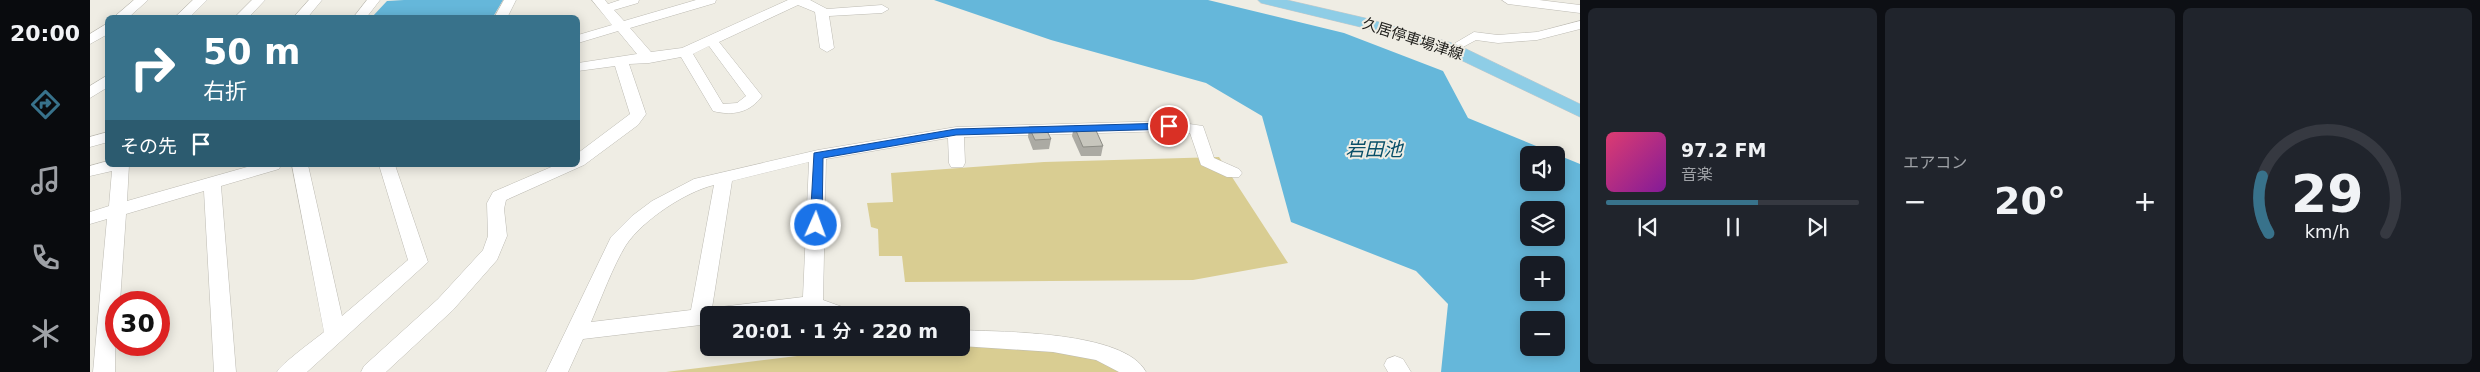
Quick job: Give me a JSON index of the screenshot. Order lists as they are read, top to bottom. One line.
{"streets":{"main road":["久居停車場津線"]},"water":["岩田池"],"page":{"tabs":"20:00","tile":"エアコン","turn":["50 m","右折"],"then":"その先","song":["97.2 FM","音楽"],"map_buttons":["+","−"],"heat":["−","20°","+"],"limit":"30","trip":"20:01 · 1 分 · 220 m","gauge":["29","km/h"]}}
